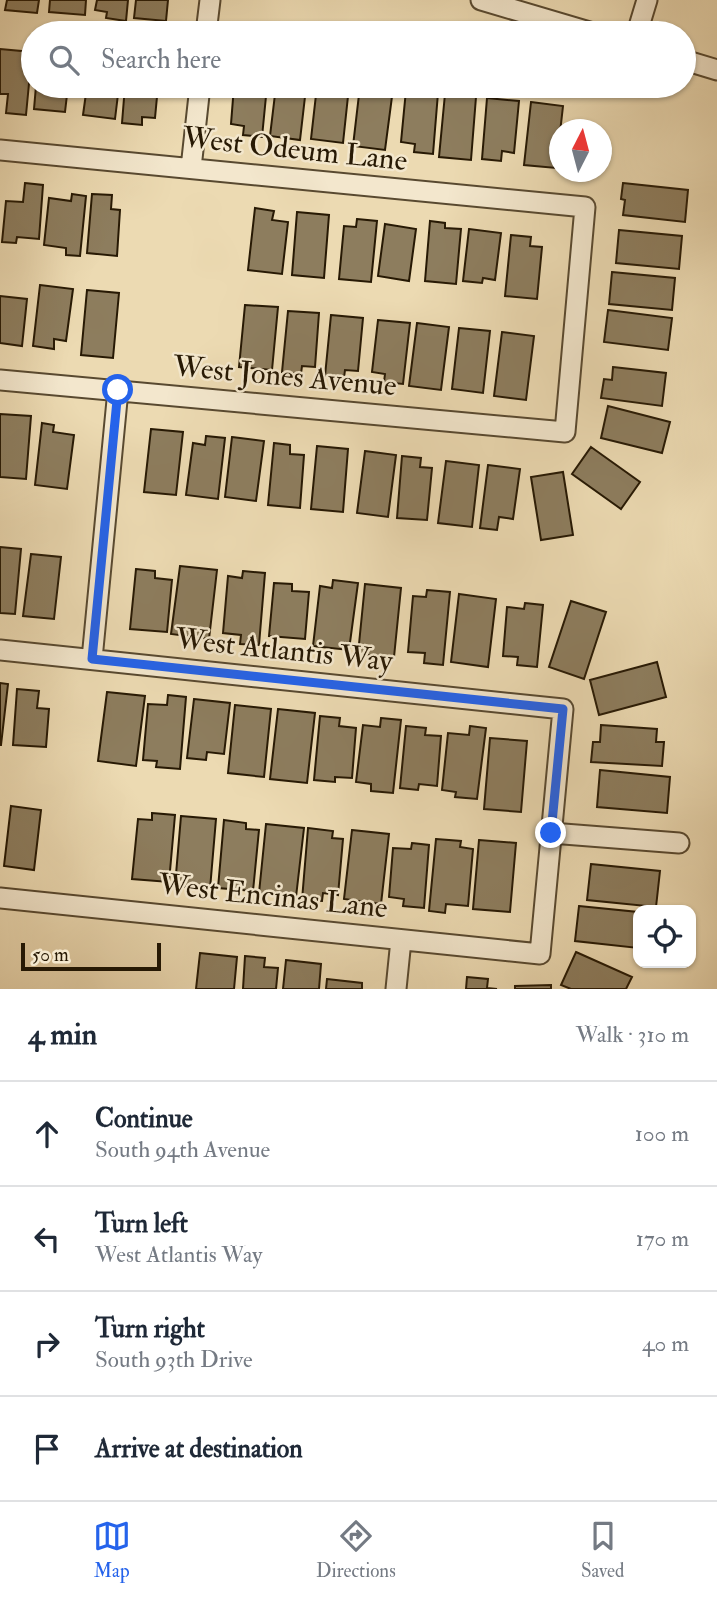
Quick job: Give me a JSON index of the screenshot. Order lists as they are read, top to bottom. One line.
{"streets":{"street":["West Odeum Lane","West Jones Avenue","West Atlantis Way","West Encinas Lane"]},"crossings":[["West Odeum Lane","West Jones Avenue"],["West Atlantis Way","West Encinas Lane"]],"scale_bar":"50 m","north":"top","page":{"search":"Search here","scale":"50 m","heading":["4 min","Walk · 310 m"],"list":[["Continue","South 94th Avenue","100 m"],["Turn left","West Atlantis Way","170 m"],["Turn right","South 93th Drive","40 m"],"Arrive at destination"],"nav":["Map","Directions","Saved"]}}
